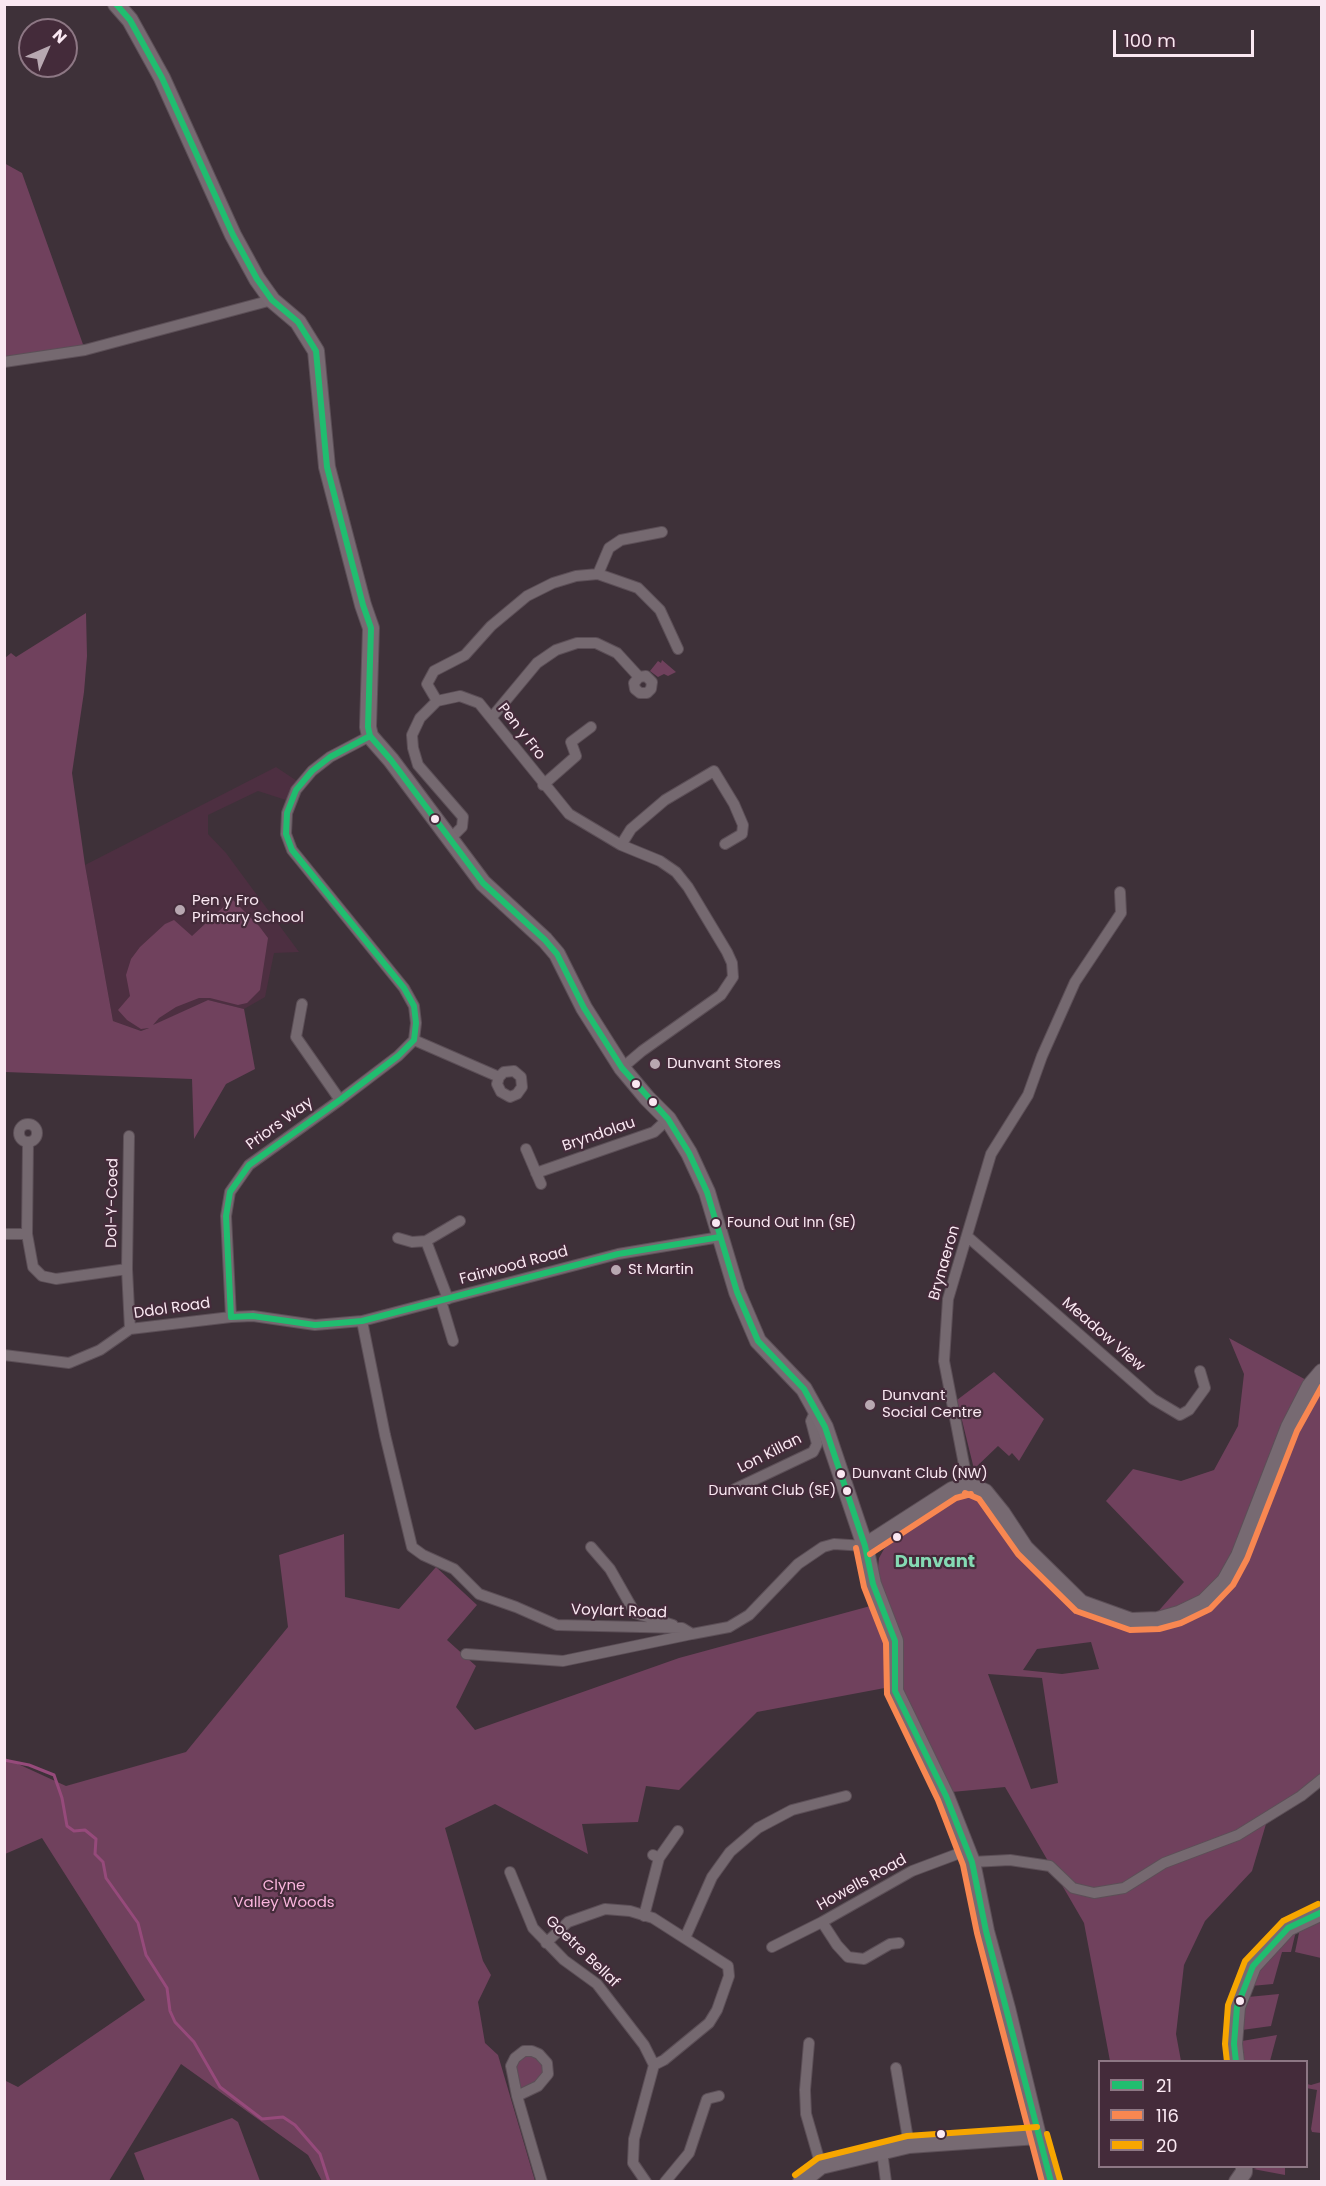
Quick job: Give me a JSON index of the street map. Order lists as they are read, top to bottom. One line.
{"streets":{"street":["Pen y Fro","Priors Way","Bryndolau","Dol-Y-Coed","Brynaeron","Fairwood Road","Ddol Road","Meadow View","Lon Killan","Voylart Road","Howells Road","Goetre Bellaf"]},"crossings":[["Priors Way","Ddol Road"],["Dol-Y-Coed","Ddol Road"],["Brynaeron","Meadow View"],["Fairwood Road","Ddol Road"],["Fairwood Road","Voylart Road"]],"districts":["Dunvant"],"parks":["Clyne Valley Woods"],"places":["Pen y Fro Primary School","Dunvant Stores","Found Out Inn (SE)","St Martin","Dunvant Social Centre","Dunvant Club (NW)","Dunvant Club (SE)"],"lines":["transit line 21","transit line 116","transit line 20"],"legend":["21","116","20"],"scale_bar":"100 m","north":"top right"}
